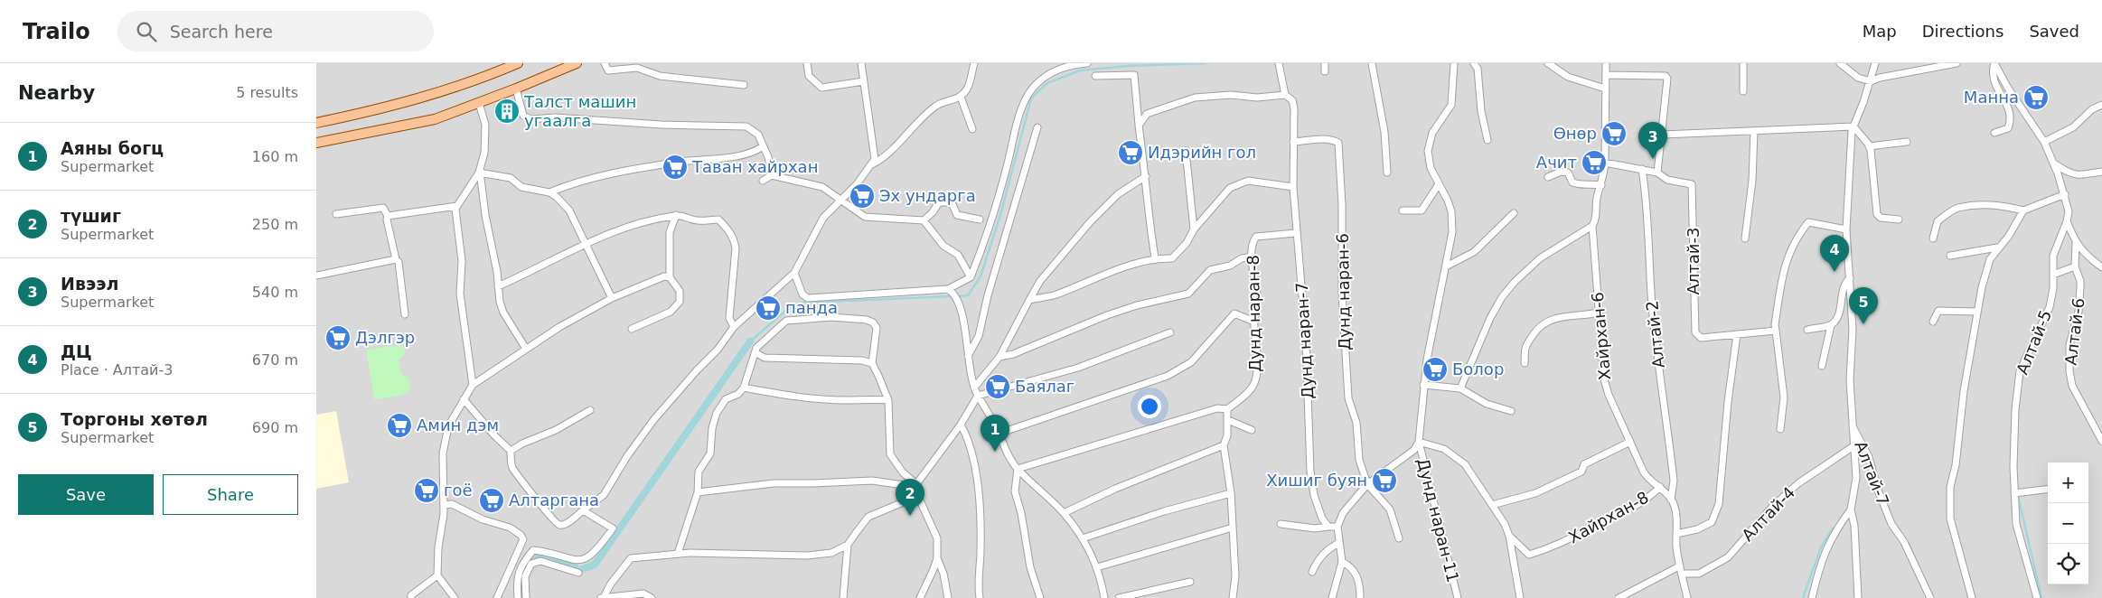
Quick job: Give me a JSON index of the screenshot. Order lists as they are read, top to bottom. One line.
{"streets":{"street":["Алтай-3","Дунд наран-6","Дунд наран-8","Алтай-6","Алтай-2","Хайрхан-6","Дунд наран-7","Алтай-5","Алтай-7","Алтай-4","Хайрхан-8","Дунд наран-11"]},"crossings":[["Дунд наран-6","Дунд наран-7"],["Дунд наран-8","Дунд наран-7"],["Алтай-6","Алтай-5"],["Хайрхан-6","Хайрхан-8"],["Алтай-7","Алтай-4"]],"places":{"supermarket":["Манна","Өнөр","Идэрийн гол","Ачит","Таван хайрхан","Эх ундарга","панда","Дэлгэр","Болор","Баялаг","Амин дэм","Хишиг буян","гоё","Алтаргана"],"building":["Талст машин угаалга"]},"page":{"header":"Trailo","search":"Search here","nav":["Map","Directions","Saved"],"heading":["Nearby","5 results"],"list":[{"mark":"1","name":"Аяны богц","note":"Supermarket","value":"160 m"},{"mark":"2","name":"түшиг","note":"Supermarket","value":"250 m"},{"mark":"3","name":"Ивээл","note":"Supermarket","value":"540 m"},{"mark":"4","name":"ДЦ","note":"Place · Алтай-3","value":"670 m"},{"mark":"5","name":"Торгоны хөтөл","note":"Supermarket","value":"690 m"}],"pins":["3","4","5","1","2"],"buttons":["Save","Share"],"map_buttons":["+","−"]}}
